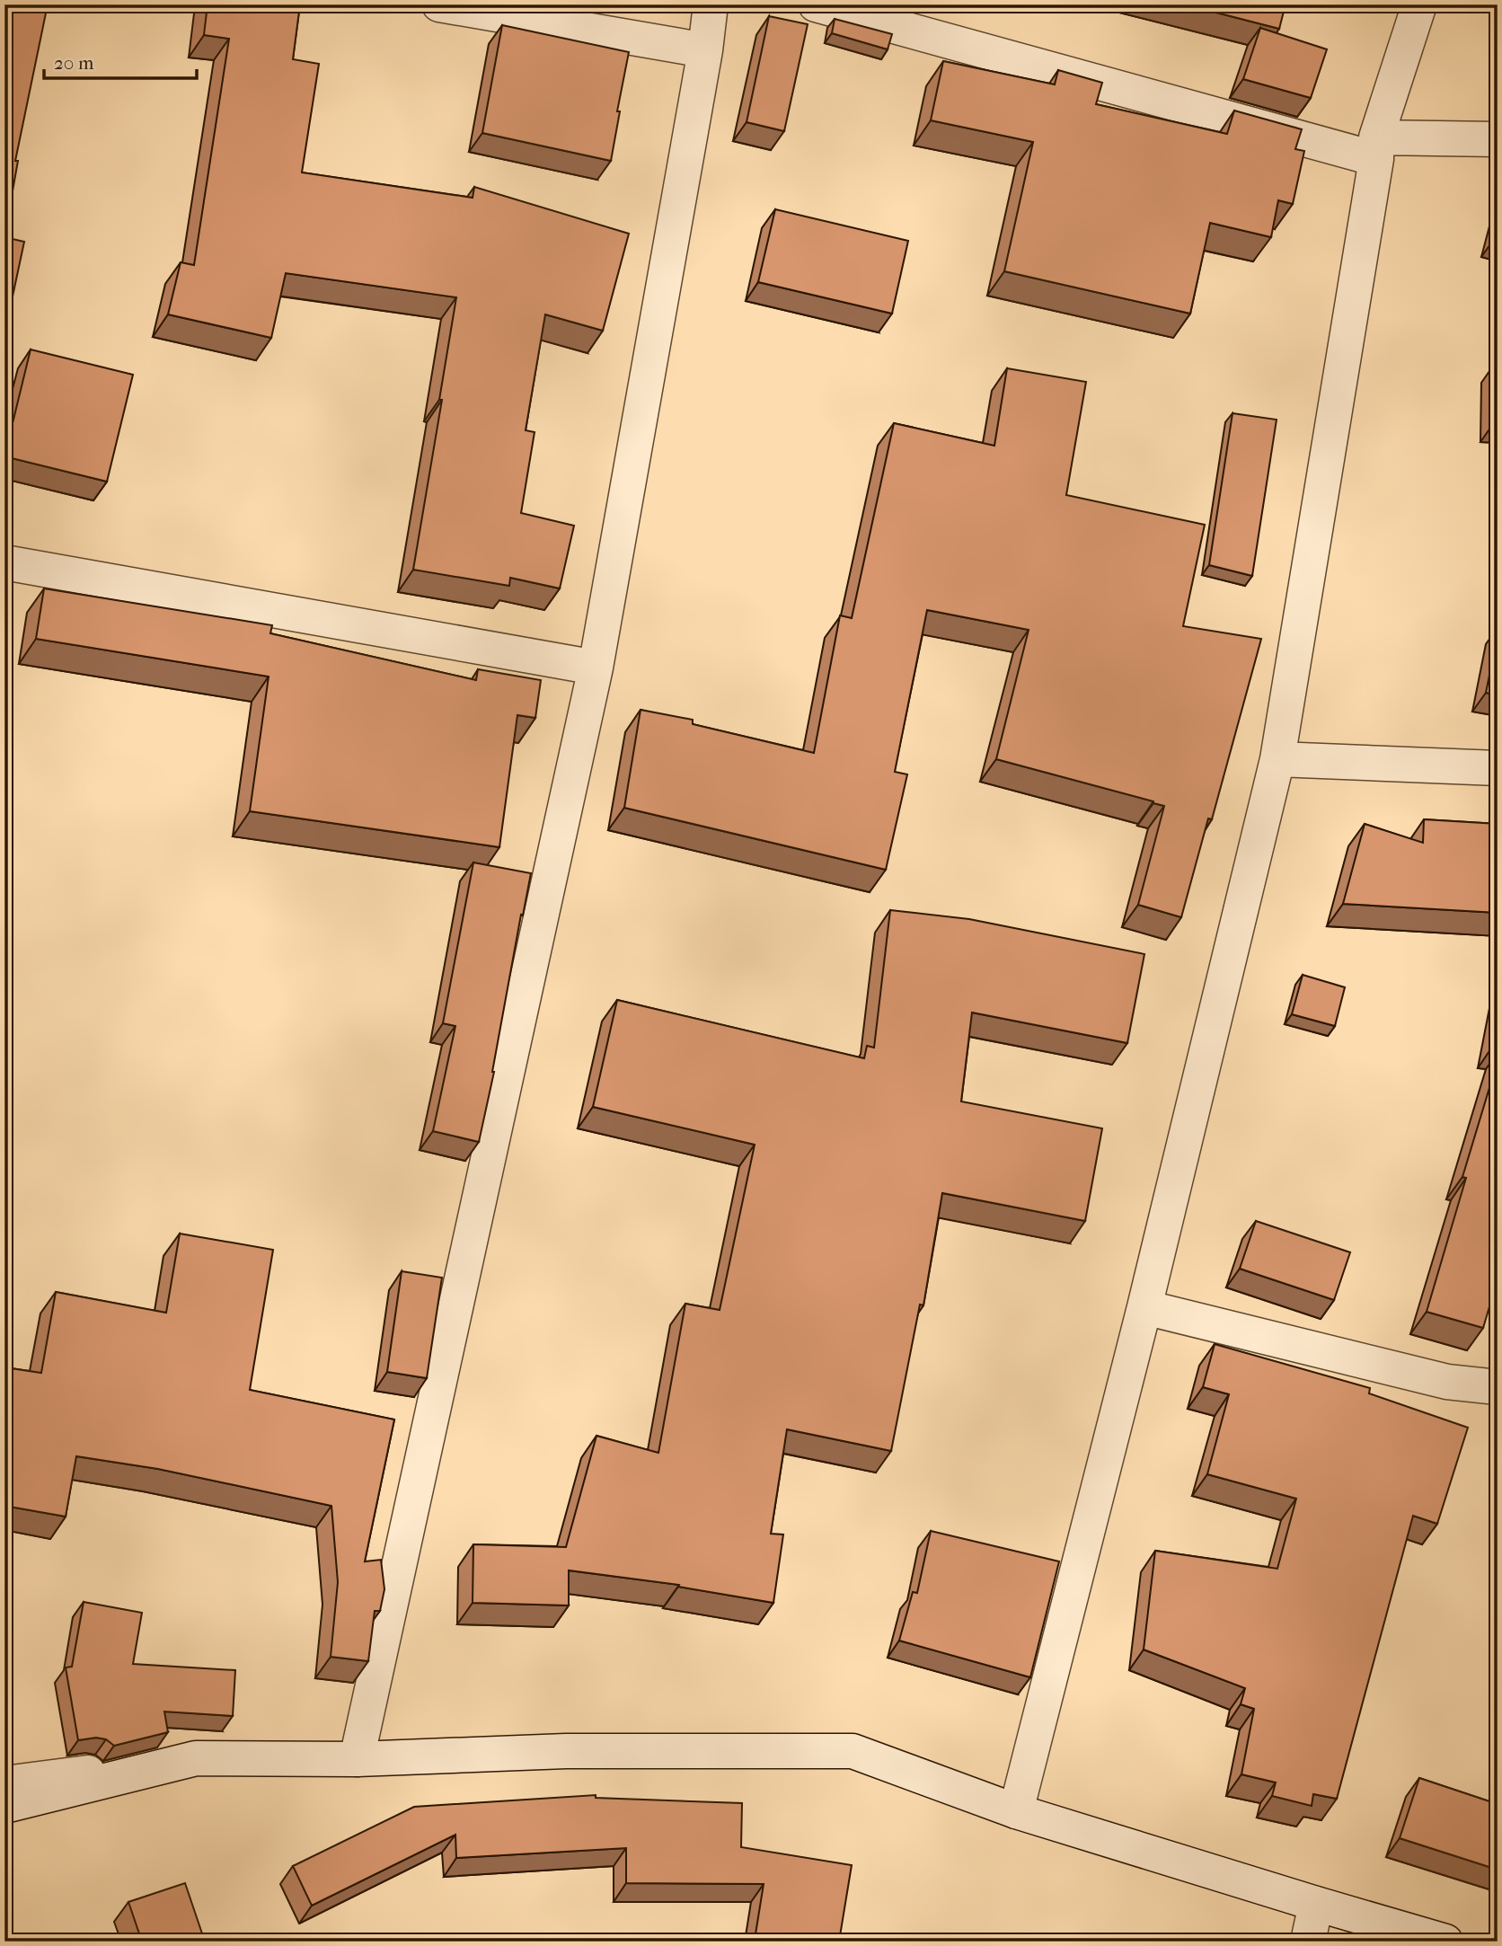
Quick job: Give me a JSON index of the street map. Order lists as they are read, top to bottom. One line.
{"scale_bar":"20 m"}
